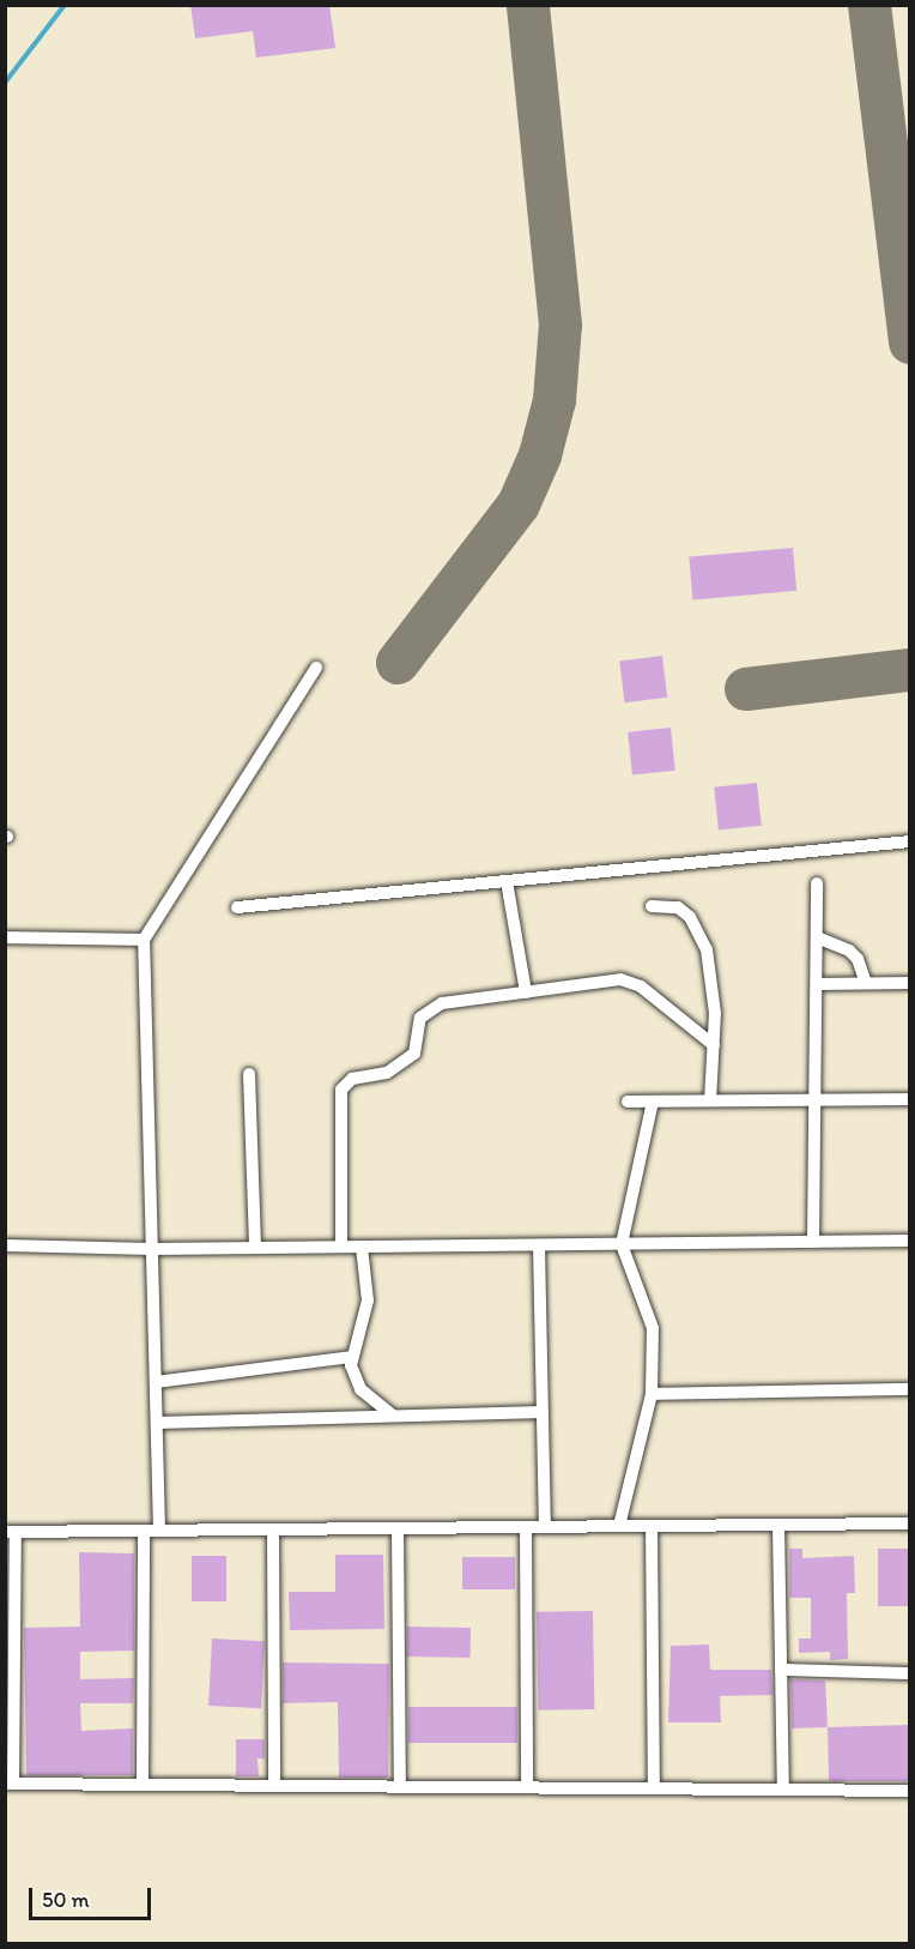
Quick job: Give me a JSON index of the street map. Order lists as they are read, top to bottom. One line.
{"scale_bar":"50 m"}
